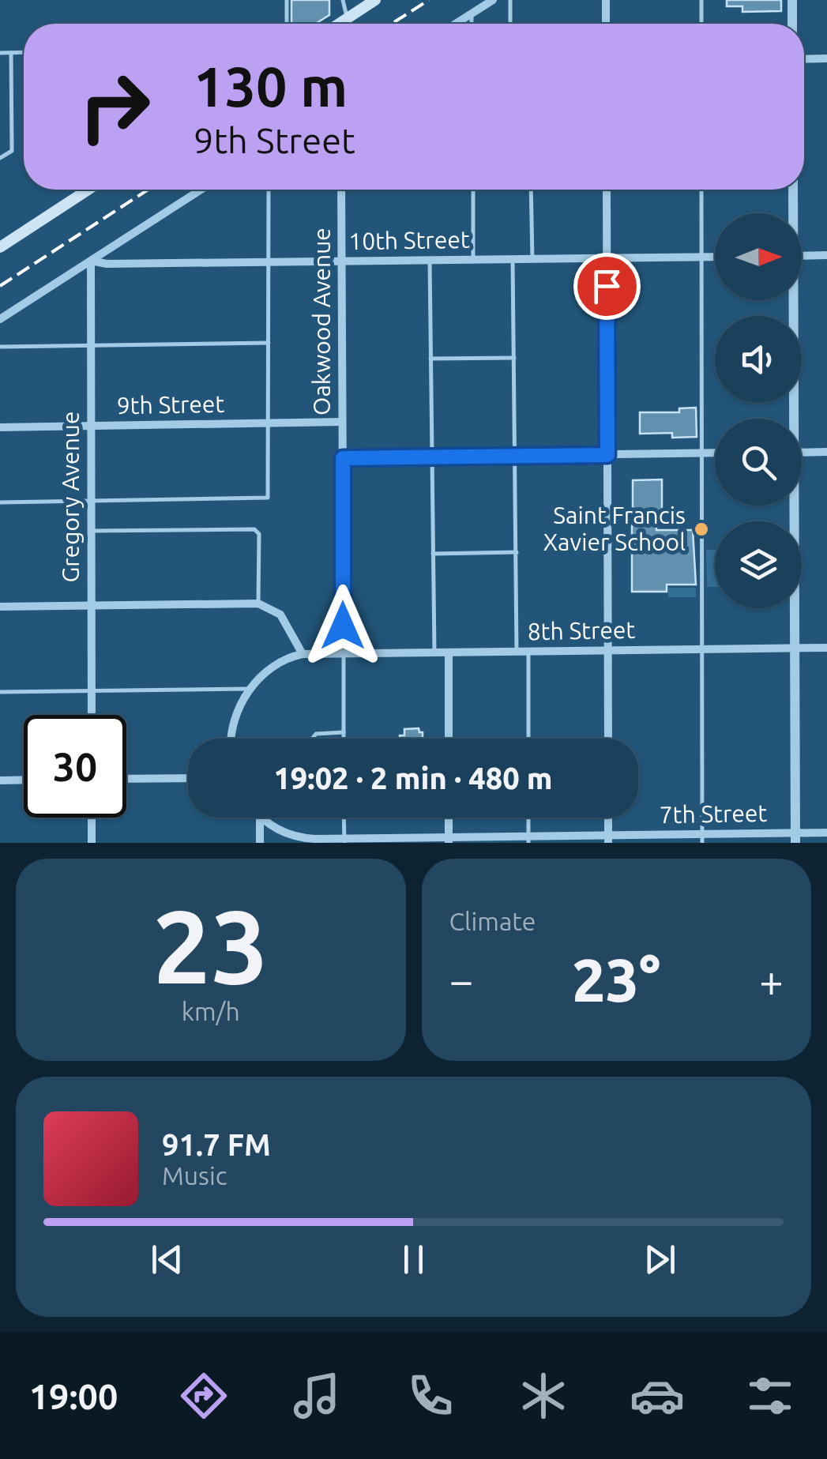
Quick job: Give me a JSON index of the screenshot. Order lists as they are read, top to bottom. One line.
{"streets":{"street":["10th Street","Oakwood Avenue","9th Street","Gregory Avenue","8th Street","7th Street"]},"crossings":[["10th Street","Oakwood Avenue"],["10th Street","Gregory Avenue"],["Oakwood Avenue","9th Street"],["Oakwood Avenue","8th Street"],["9th Street","Gregory Avenue"]],"places":["Saint Francis Xavier School"],"north":"right","page":{"turn":["130 m","9th Street"],"limit":"30","trip":"19:02 · 2 min · 480 m","tile":[["23","km/h"],"Climate"],"heat":["−","23°","+"],"song":["91.7 FM","Music"],"tabs":"19:00"}}
